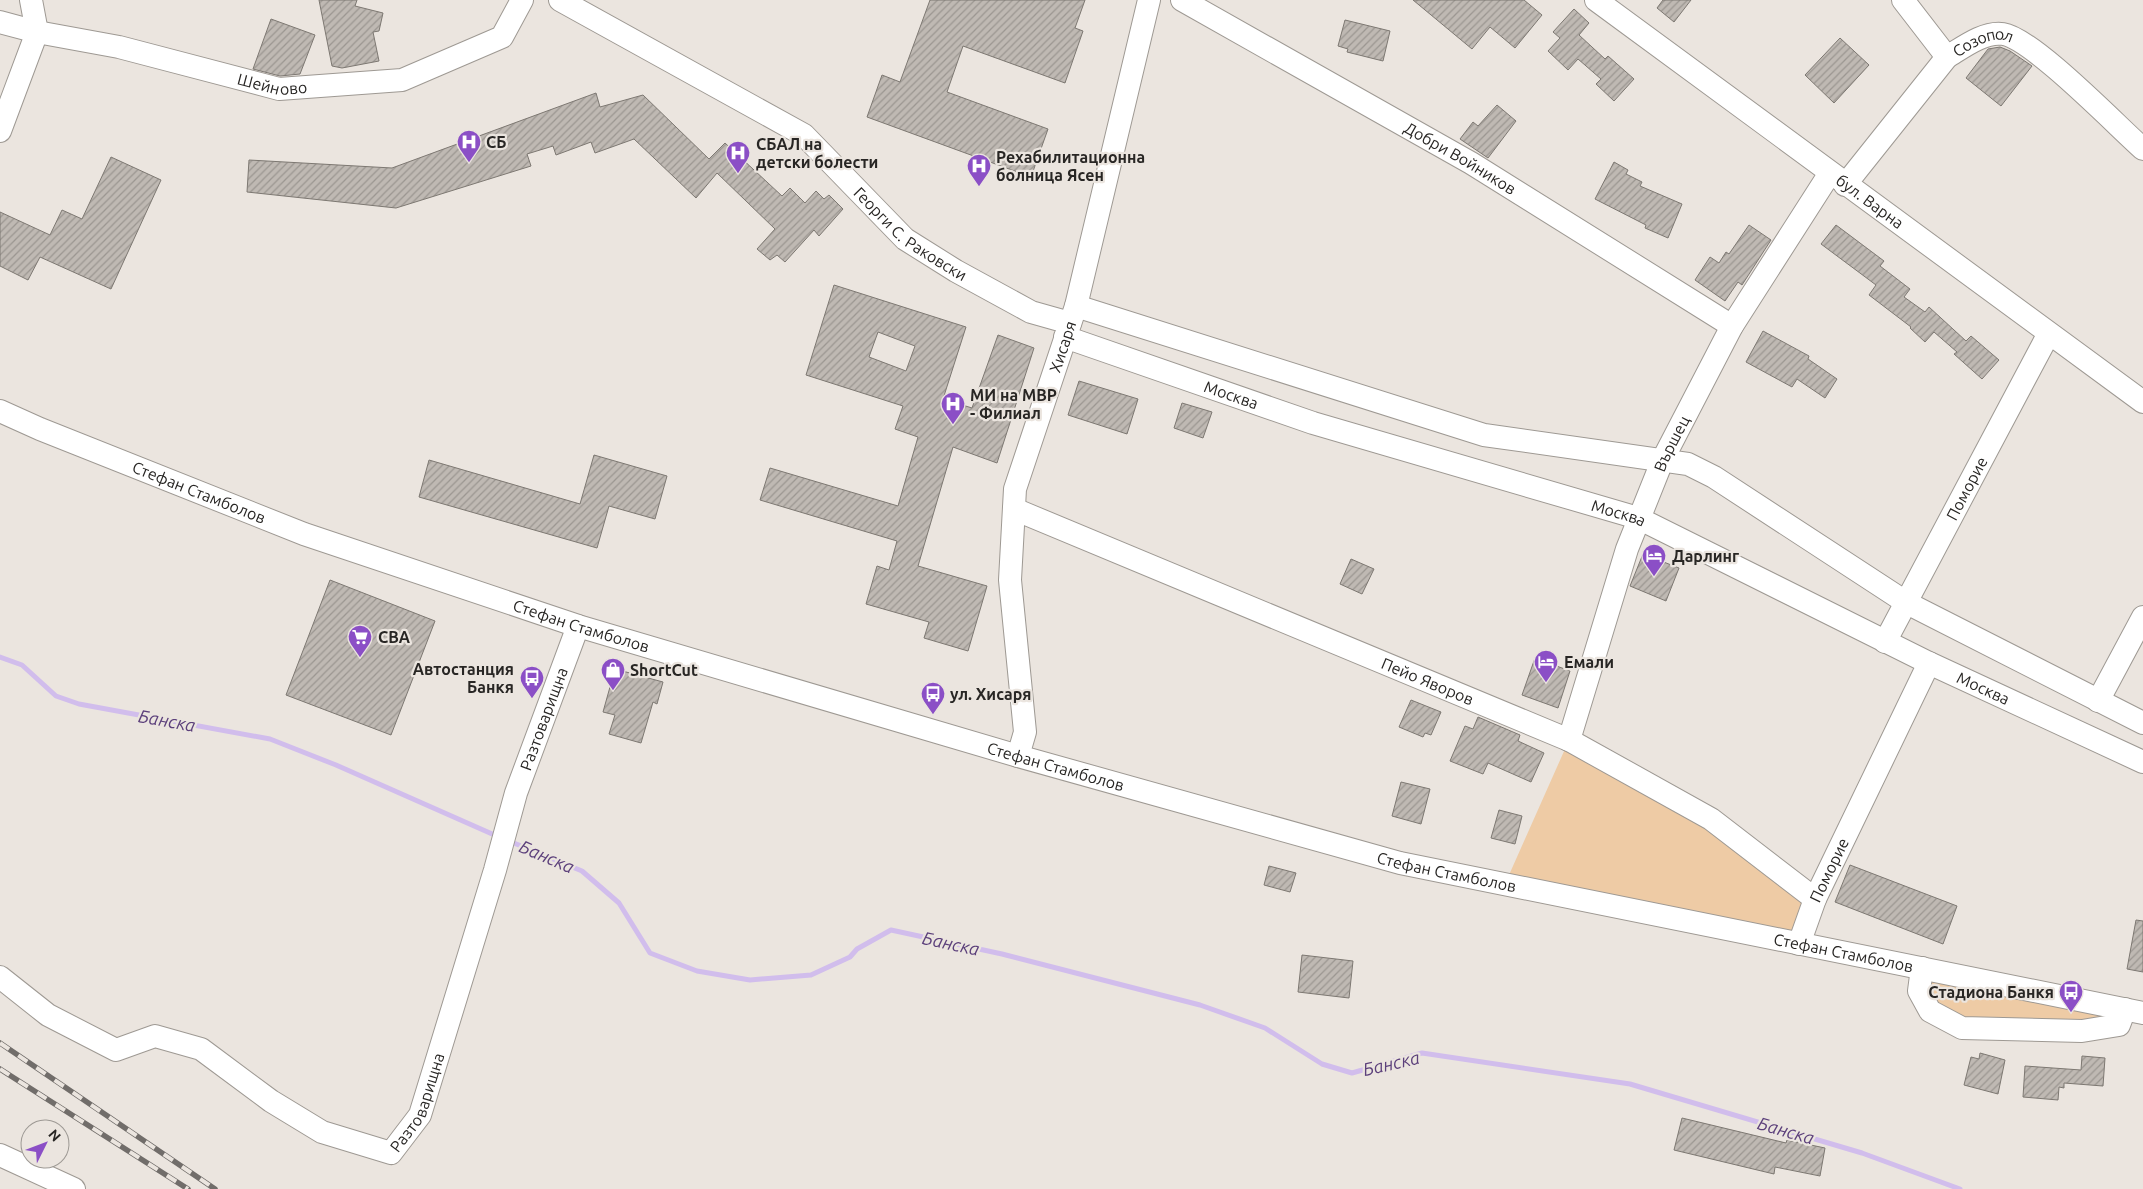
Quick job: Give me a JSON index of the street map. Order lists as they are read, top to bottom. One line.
{"streets":{"street":["Созопол","Шейново","Добри Войников","бул. Варна","Георги С. Раковски","Хисаря","Москва","Вършец","Поморие","Стефан Стамболов","Пейо Яворов","Разтоварищна"]},"crossings":[["Созопол","бул. Варна"],["Созопол","Вършец"],["Добри Войников","Вършец"],["бул. Варна","Вършец"],["бул. Варна","Поморие"],["Георги С. Раковски","Хисаря"],["Георги С. Раковски","Москва"],["Хисаря","Москва"],["Хисаря","Стефан Стамболов"],["Хисаря","Пейо Яворов"],["Москва","Вършец"],["Москва","Поморие"],["Вършец","Пейо Яворов"],["Поморие","Стефан Стамболов"],["Поморие","Пейо Яворов"],["Стефан Стамболов","Разтоварищна"]],"water":["Банска"],"places":{"hospital":["СБ","СБАЛ на детски болести","Рехабилитационна болница Ясен","МИ на МВР - Филиал"],"hotel":["Дарлинг","Емали"],"supermarket":["CBA"],"shop":["ShortCut"],"bus stop":["Автостанция Банкя","ул. Хисаря","Стадиона Банкя"]},"north":"top right"}
